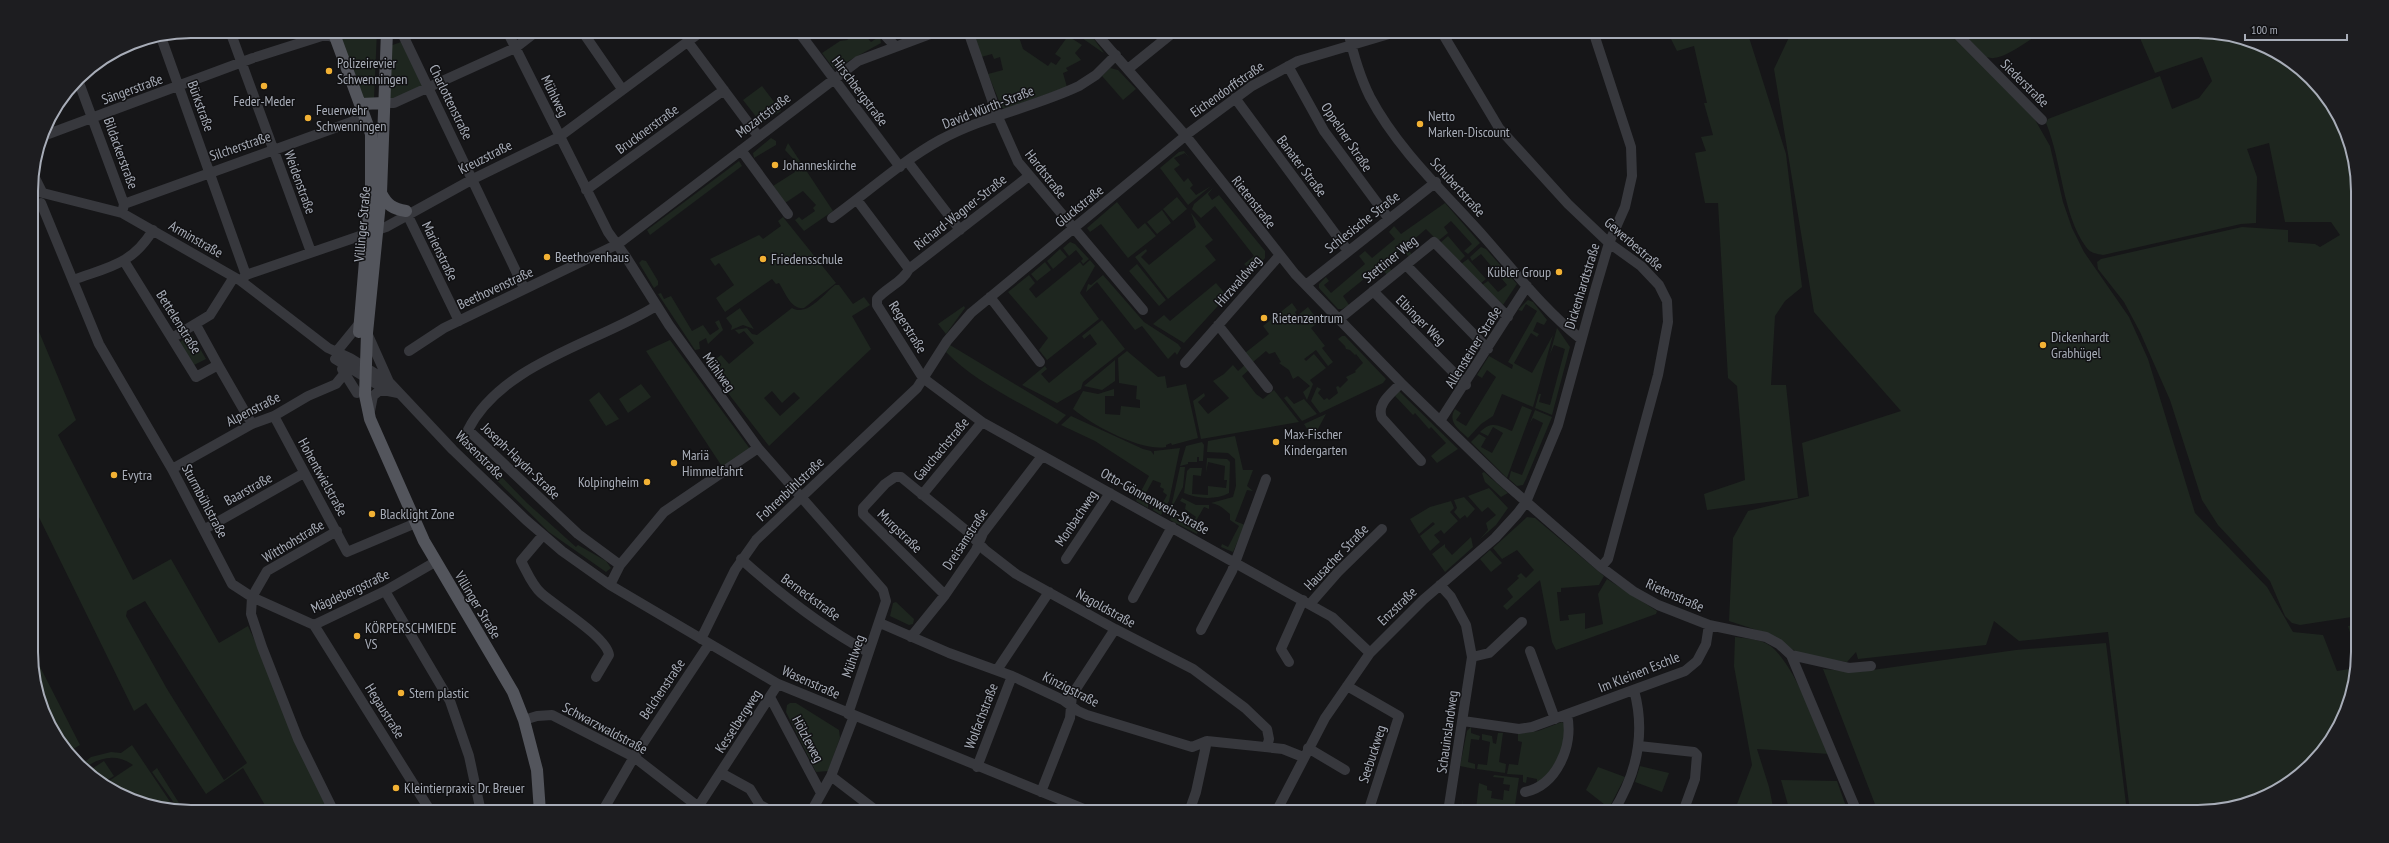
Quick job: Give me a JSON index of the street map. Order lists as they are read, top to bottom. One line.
{"streets":{"main road":["Villinger Straße"],"street":["Siederstraße","Sängerstraße","Eichendorffstraße","Hirschbergstraße","Mühlweg","Charlottenstraße","Bürkstraße","David-Würth-Straße","Mozartstraße","Brucknerstraße","Oppelner Straße","Silcherstraße","Bildackerstraße","Kreuzstraße","Banater Straße","Hardtstraße","Weidenstraße","Schubertstraße","Rietenstraße","Gluckstraße","Richard-Wagner-Straße","Schlesische Straße","Arminstraße","Gewerbestraße","Marienstraße","Stettiner Weg","Hirzwaldweg","Dickenhardtstraße","Beethovenstraße","Elbinger Weg","Bettelenstraße","Regerstraße","Allensteiner Straße","Alpenstraße","Gauchachstraße","Wasenstraße","Joseph-Haydn-Straße","Hohentwielstraße","Baarstraße","Fohrenbühlstraße","Sturmbühlstraße","Otto-Gönnenwein-Straße","Monbachweg","Murgstraße","Dreisamstraße","Witthohstraße","Hausacher Straße","Mägdebergstraße","Berneckstraße","Enzstraße","Nagoldstraße","Im Kleinen Eschle","Belchenstraße","Kinzigstraße","Hegaustraße","Wolfachstraße","Kesselbergweg","Schwarzwaldstraße","Schauinslandweg","Hölzleweg","Seebuckweg"]},"crossings":[["Sängerstraße","Bürkstraße"],["Sängerstraße","Bildackerstraße"],["Sängerstraße","Weidenstraße"],["Eichendorffstraße","Oppelner Straße"],["Eichendorffstraße","Banater Straße"],["Eichendorffstraße","Schubertstraße"],["Eichendorffstraße","Rietenstraße"],["Eichendorffstraße","Gluckstraße"],["Hirschbergstraße","David-Würth-Straße"],["Hirschbergstraße","Mozartstraße"],["Hirschbergstraße","Richard-Wagner-Straße"],["Mühlweg","Mozartstraße"],["Mühlweg","Brucknerstraße"],["Mühlweg","Kreuzstraße"],["Mühlweg","Beethovenstraße"],["Mühlweg","Wasenstraße"],["Mühlweg","Joseph-Haydn-Straße"],["Mühlweg","Fohrenbühlstraße"],["Mühlweg","Berneckstraße"],["Mühlweg","Kinzigstraße"],["Mühlweg","Hölzleweg"],["Charlottenstraße","Kreuzstraße"],["Charlottenstraße","Villinger Straße"],["Charlottenstraße","Beethovenstraße"],["Bürkstraße","Silcherstraße"],["Bürkstraße","Kreuzstraße"],["Bürkstraße","Arminstraße"],["David-Würth-Straße","Hardtstraße"],["David-Würth-Straße","Rietenstraße"],["Mozartstraße","Beethovenstraße"],["Oppelner Straße","Schlesische Straße"],["Silcherstraße","Bildackerstraße"],["Silcherstraße","Weidenstraße"],["Silcherstraße","Arminstraße"],["Bildackerstraße","Arminstraße"],["Kreuzstraße","Weidenstraße"],["Kreuzstraße","Villinger Straße"],["Kreuzstraße","Arminstraße"],["Kreuzstraße","Marienstraße"],["Banater Straße","Schlesische Straße"],["Hardtstraße","Gluckstraße"],["Hardtstraße","Richard-Wagner-Straße"],["Schubertstraße","Schlesische Straße"],["Schubertstraße","Dickenhardtstraße"],["Schubertstraße","Allensteiner Straße"],["Rietenstraße","Gluckstraße"],["Rietenstraße","Schlesische Straße"],["Rietenstraße","Gewerbestraße"],["Rietenstraße","Stettiner Weg"],["Rietenstraße","Hirzwaldweg"],["Rietenstraße","Dickenhardtstraße"],["Rietenstraße","Allensteiner Straße"],["Rietenstraße","Enzstraße"],["Rietenstraße","Im Kleinen Eschle"],["Gluckstraße","Regerstraße"],["Gluckstraße","Fohrenbühlstraße"],["Gluckstraße","Otto-Gönnenwein-Straße"],["Richard-Wagner-Straße","Regerstraße"],["Villinger Straße","Arminstraße"],["Villinger Straße","Alpenstraße"],["Villinger Straße","Wasenstraße"],["Villinger Straße","Hohentwielstraße"],["Villinger Straße","Mägdebergstraße"],["Villinger Straße","Schwarzwaldstraße"],["Arminstraße","Alpenstraße"],["Arminstraße","Wasenstraße"],["Gewerbestraße","Dickenhardtstraße"],["Marienstraße","Beethovenstraße"],["Stettiner Weg","Elbinger Weg"],["Stettiner Weg","Allensteiner Straße"],["Dickenhardtstraße","Enzstraße"],["Elbinger Weg","Allensteiner Straße"],["Bettelenstraße","Alpenstraße"],["Regerstraße","Fohrenbühlstraße"],["Regerstraße","Otto-Gönnenwein-Straße"],["Alpenstraße","Wasenstraße"],["Alpenstraße","Hohentwielstraße"],["Alpenstraße","Sturmbühlstraße"],["Gauchachstraße","Otto-Gönnenwein-Straße"],["Gauchachstraße","Murgstraße"],["Gauchachstraße","Nagoldstraße"],["Wasenstraße","Fohrenbühlstraße"],["Wasenstraße","Belchenstraße"],["Wasenstraße","Wolfachstraße"],["Wasenstraße","Kesselbergweg"],["Hohentwielstraße","Baarstraße"],["Hohentwielstraße","Witthohstraße"],["Baarstraße","Sturmbühlstraße"],["Fohrenbühlstraße","Otto-Gönnenwein-Straße"],["Fohrenbühlstraße","Berneckstraße"],["Fohrenbühlstraße","Belchenstraße"],["Sturmbühlstraße","Witthohstraße"],["Sturmbühlstraße","Mägdebergstraße"],["Otto-Gönnenwein-Straße","Monbachweg"],["Otto-Gönnenwein-Straße","Dreisamstraße"],["Otto-Gönnenwein-Straße","Hausacher Straße"],["Otto-Gönnenwein-Straße","Enzstraße"],["Murgstraße","Dreisamstraße"],["Murgstraße","Nagoldstraße"],["Dreisamstraße","Nagoldstraße"],["Dreisamstraße","Kinzigstraße"],["Witthohstraße","Mägdebergstraße"],["Mägdebergstraße","Hegaustraße"],["Enzstraße","Kinzigstraße"],["Enzstraße","Schauinslandweg"],["Enzstraße","Seebuckweg"],["Nagoldstraße","Kinzigstraße"],["Nagoldstraße","Wolfachstraße"],["Im Kleinen Eschle","Schauinslandweg"],["Belchenstraße","Schwarzwaldstraße"],["Kinzigstraße","Wolfachstraße"],["Kesselbergweg","Hölzleweg"]],"places":["Polizeirevier Schwenningen","Feder-Meder","Feuerwehr Schwenningen","Netto Marken-Discount","Johanneskirche","Beethovenhaus","Friedensschule","Kübler Group","Rietenzentrum","Dickenhardt Grabhügel","Max-Fischer Kindergarten","Mariä Himmelfahrt","Evytra","Kolpingheim","Blacklight Zone","KÖRPERSCHMIEDE VS","Stern plastic","Kleintierpraxis Dr. Breuer"],"scale_bar":"100 m"}
